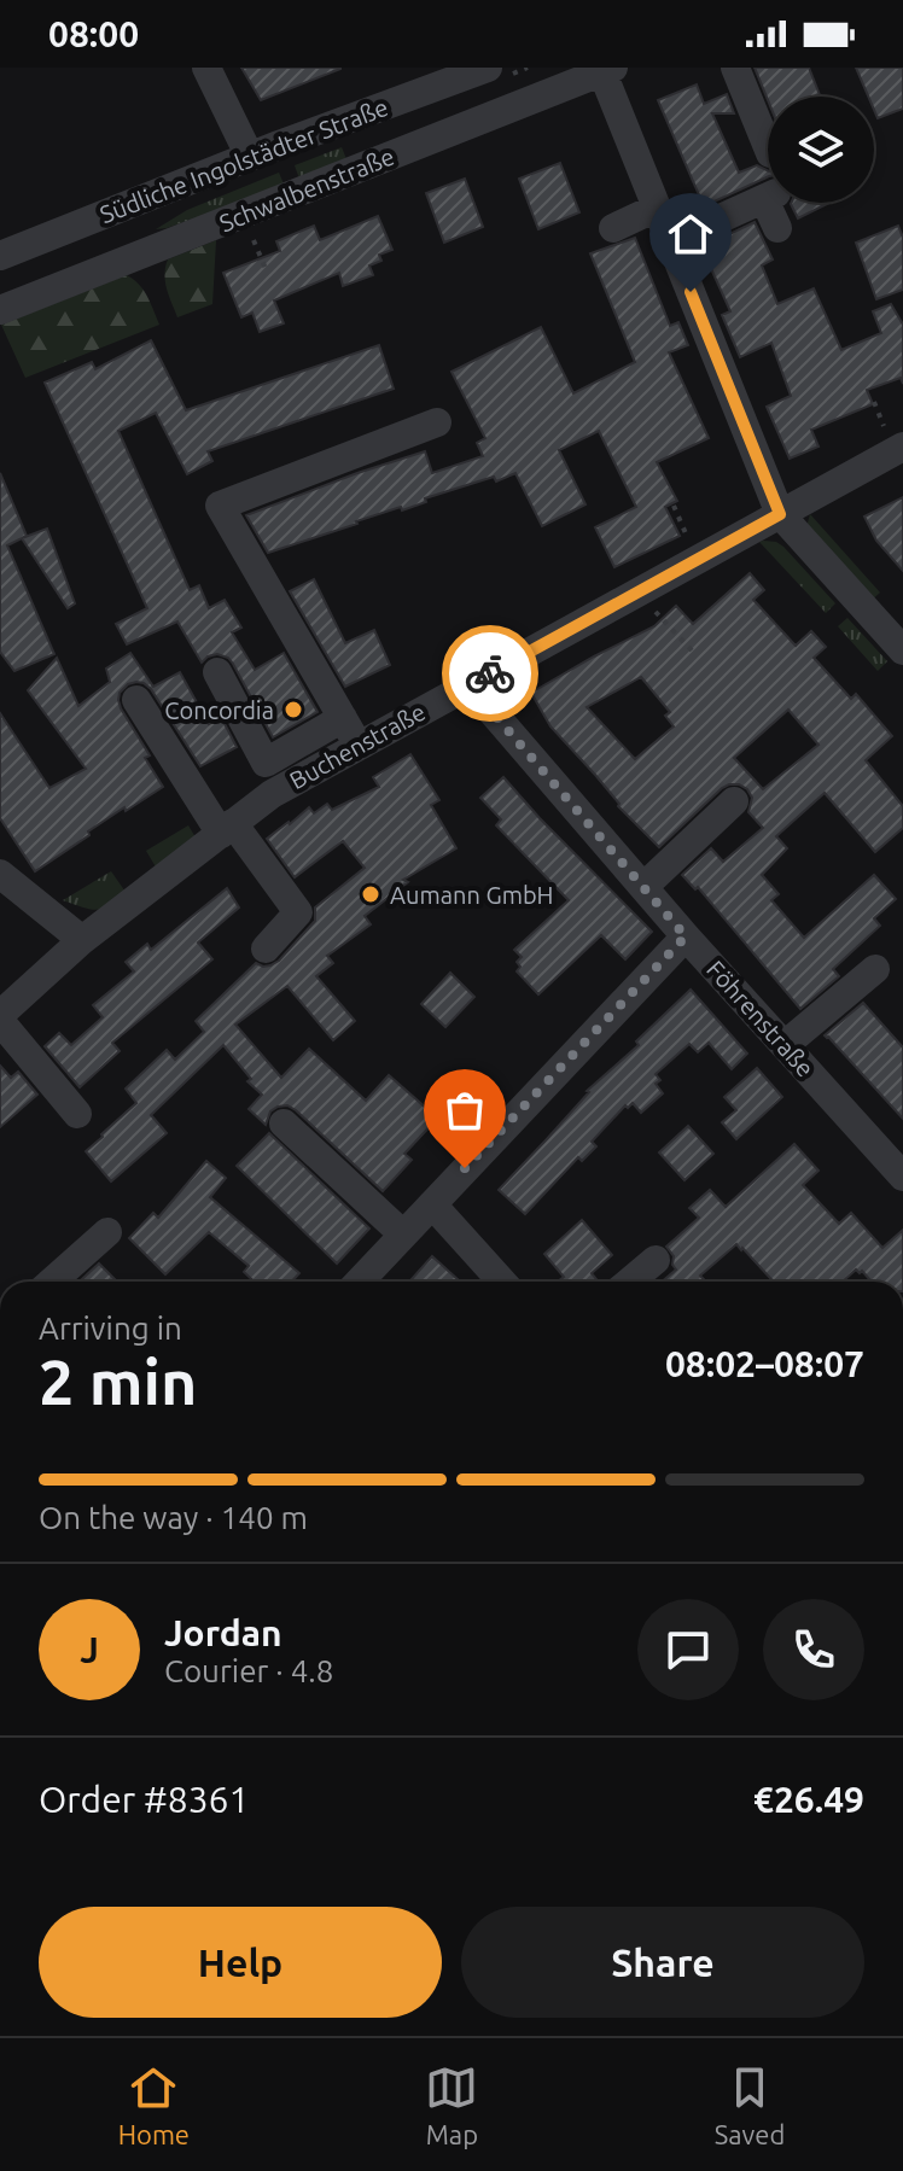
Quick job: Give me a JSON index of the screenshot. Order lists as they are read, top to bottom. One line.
{"streets":{"street":["Südliche Ingolstädter Straße","Schwalbenstraße","Buchenstraße","Föhrenstraße"]},"crossings":[["Buchenstraße","Föhrenstraße"]],"places":["Concordia","Aumann GmbH"],"page":{"status":"08:00","heading":["2 min","Arriving in","08:02–08:07"],"panel":["Jordan","Courier · 4.8","Order #8361","€26.49"],"bar":"On the way · 140 m","round":"J","buttons":["Help","Share"],"tabs":["Home","Map","Saved"]}}
